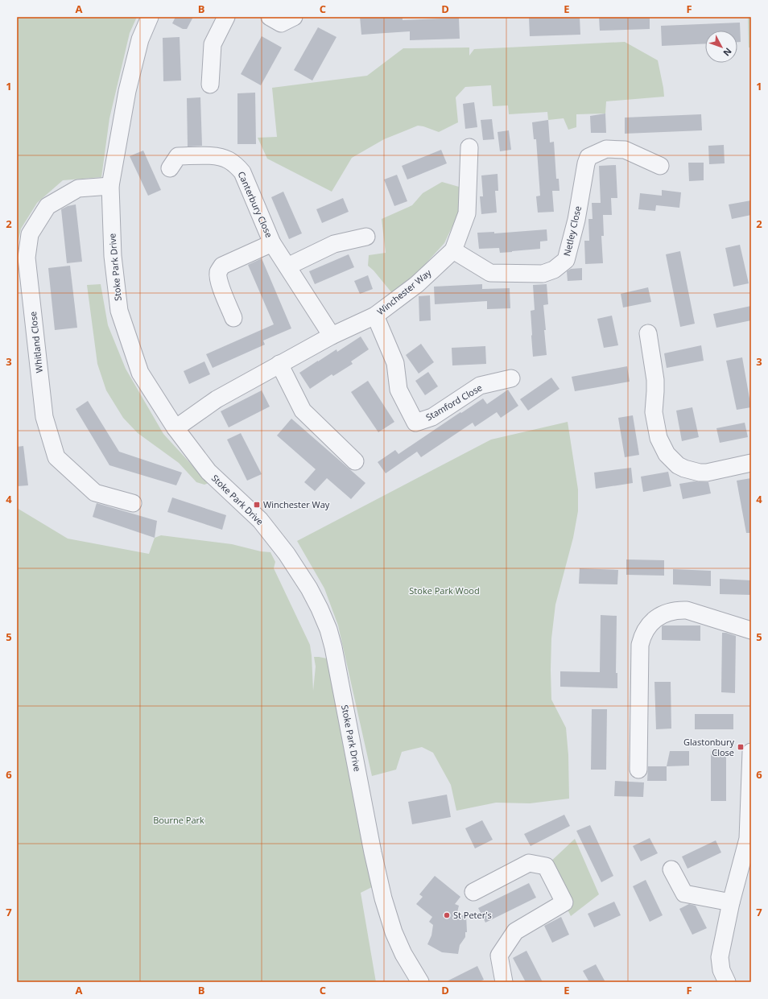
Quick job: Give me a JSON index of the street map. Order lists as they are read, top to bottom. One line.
{"streets":{"street":["Canterbury Close","Netley Close","Stoke Park Drive","Winchester Way","Whitland Close","Stamford Close"]},"crossings":[["Canterbury Close","Winchester Way"],["Netley Close","Winchester Way"],["Stoke Park Drive","Winchester Way"],["Stoke Park Drive","Whitland Close"],["Winchester Way","Stamford Close"]],"parks":["Stoke Park Wood","Bourne Park"],"places":{"transit":["Winchester Way","Glastonbury Close"],"other":["St Peter's"]},"north":"bottom right","grid":{"columns":["A","B","C","D","E","F"],"rows":["1","2","3","4","5","6","7"]}}
